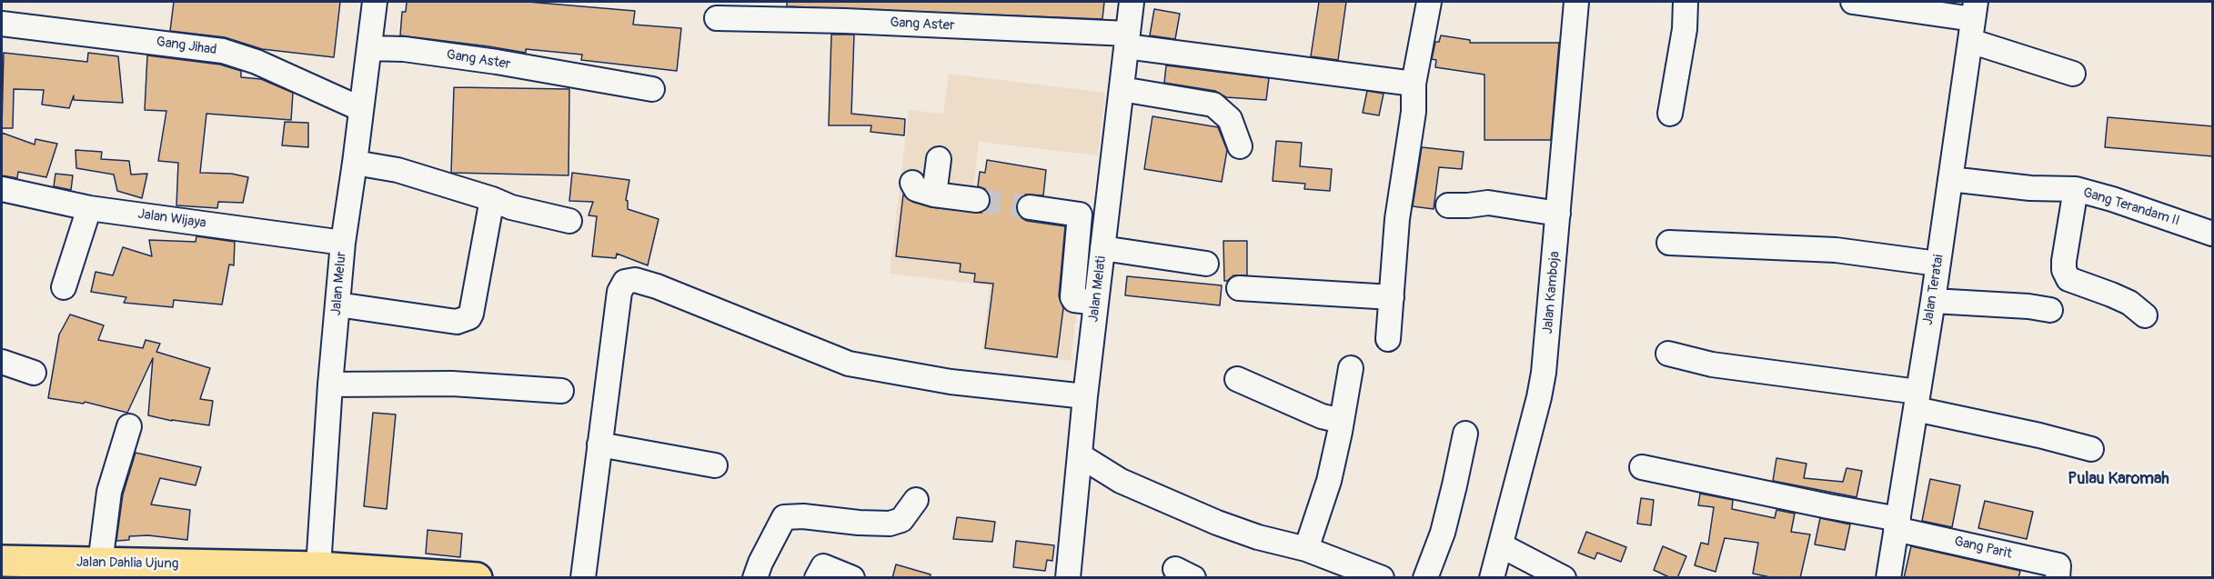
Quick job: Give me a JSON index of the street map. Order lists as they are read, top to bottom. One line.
{"streets":{"main road":["Jalan Dahlia Ujung"],"street":["Gang Aster","Gang Jihad","Gang Terandam II","Jalan Wijaya","Jalan Melur","Jalan Melati","Jalan Teratai","Jalan Kamboja","Gang Parit"]},"crossings":[["Gang Aster","Jalan Melur"],["Gang Aster","Jalan Melati"],["Gang Jihad","Jalan Melur"],["Gang Terandam II","Jalan Teratai"],["Jalan Wijaya","Jalan Melur"],["Jalan Melur","Jalan Dahlia Ujung"],["Jalan Teratai","Gang Parit"]],"districts":["Pulau Karomah"]}
